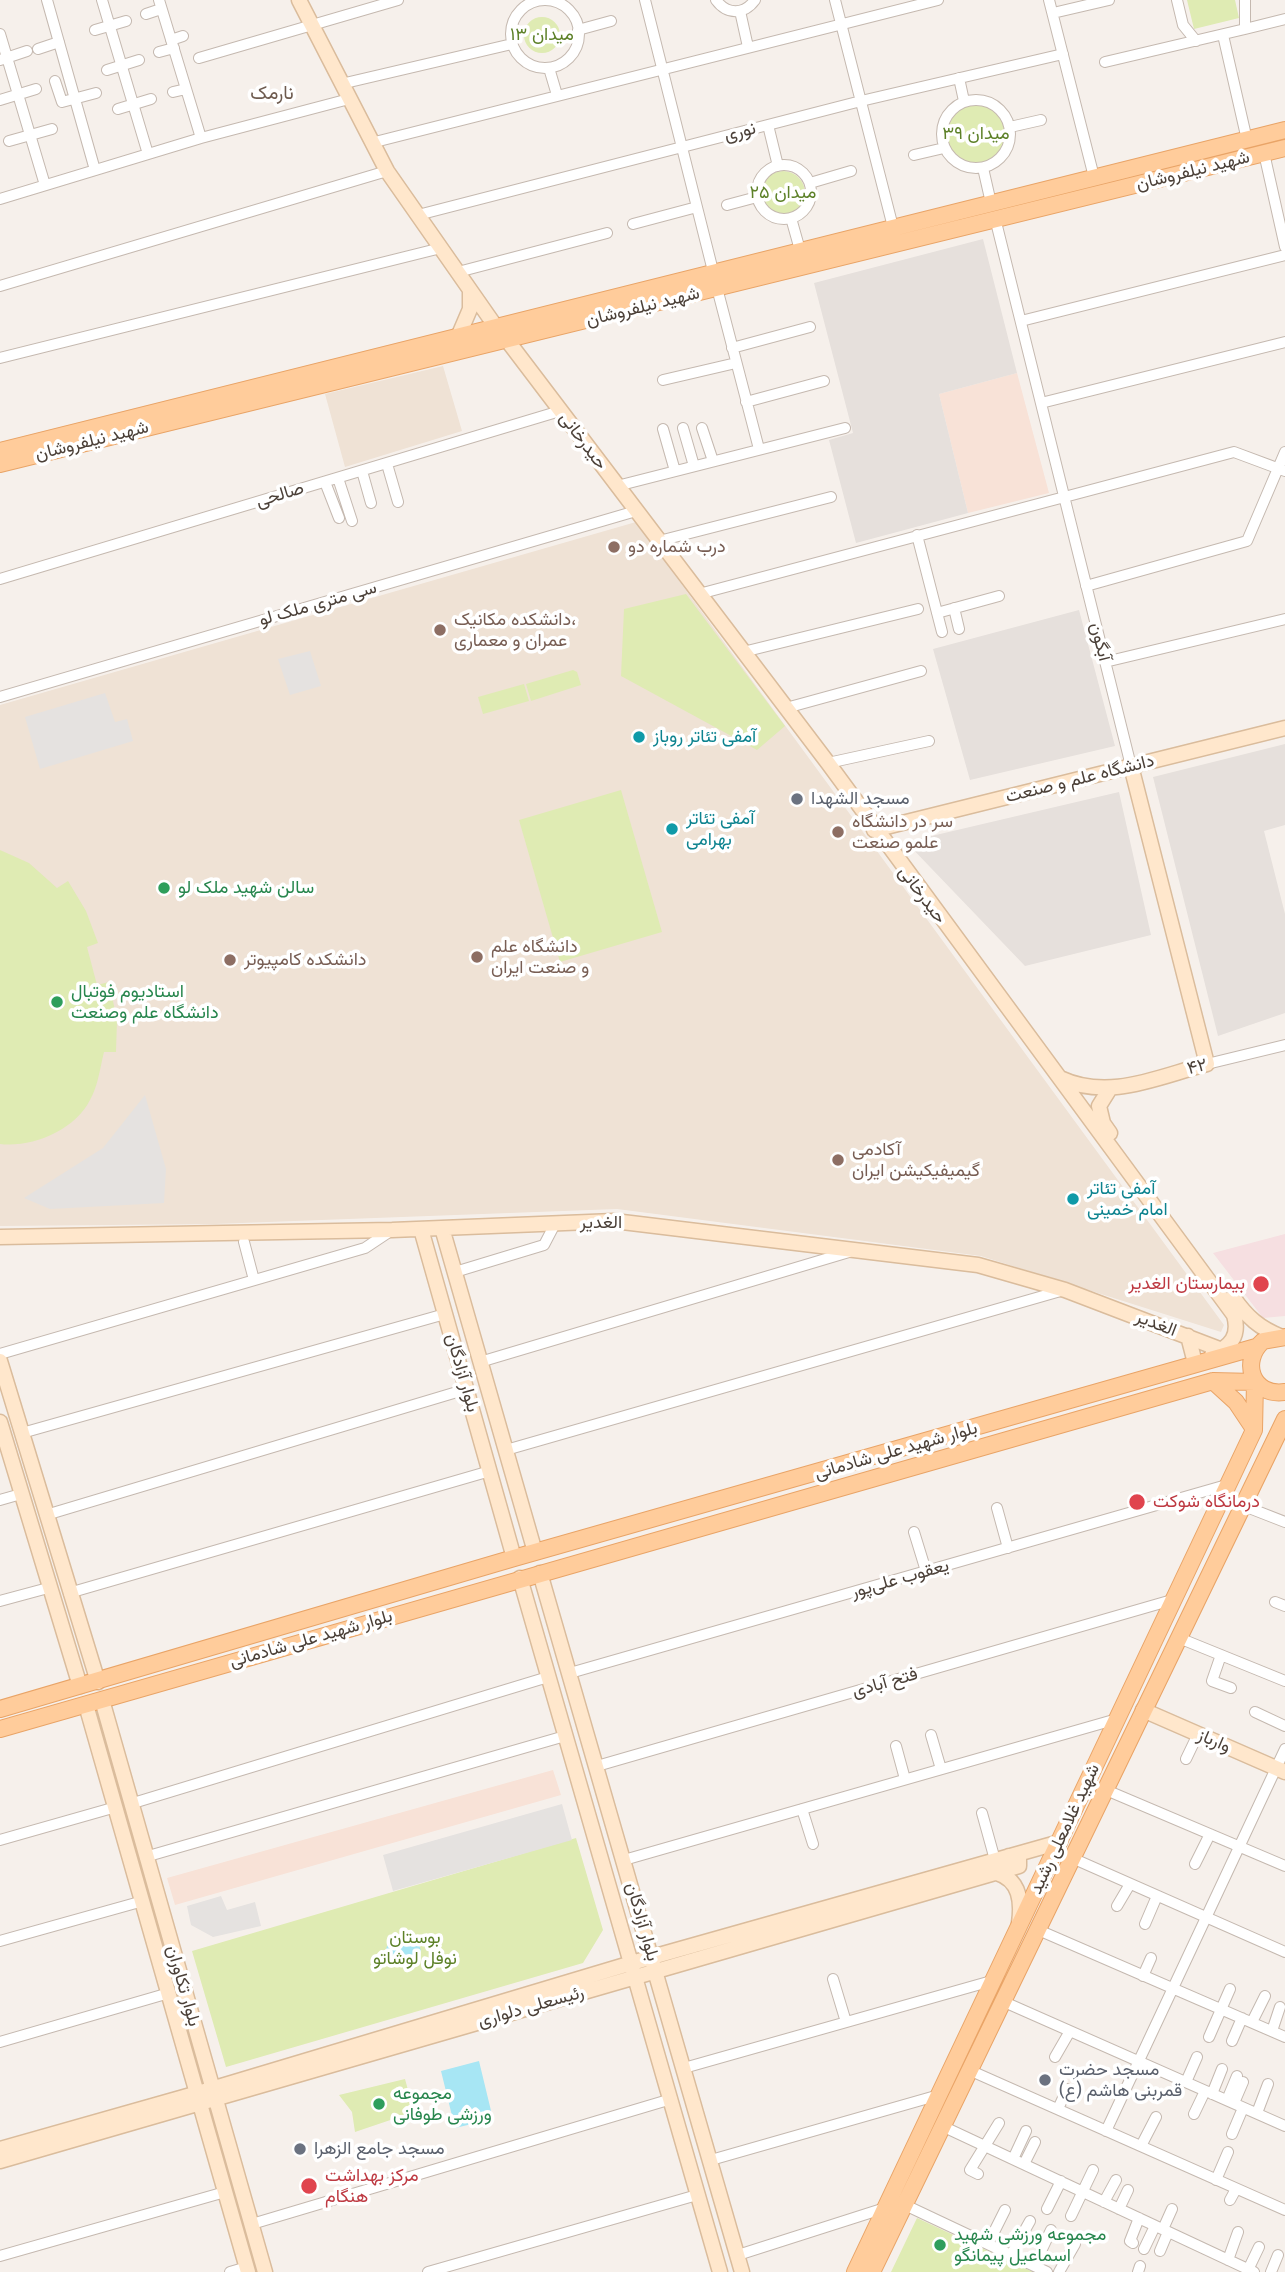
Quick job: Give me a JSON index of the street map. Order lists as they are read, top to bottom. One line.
{"streets":{"main road":["شهید نیلفروشان","حیدرخانی","آبگون","دانشگاه علم و صنعت","۴۲","الغدیر","بلوار آزادگان","بلوار شهید علی شادمانی","وارباز","شهید غلامعلی رشید","بلوار تکاوران","رئیسعلی دلواری"],"street":["نوری","صالحی","سی متری ملک لو","یعقوب علی‌پور","فتح آبادی"]},"crossings":[["نوری","حیدرخانی"],["شهید نیلفروشان","حیدرخانی"],["شهید نیلفروشان","آبگون"],["حیدرخانی","صالحی"],["حیدرخانی","سی متری ملک لو"],["حیدرخانی","دانشگاه علم و صنعت"],["حیدرخانی","الغدیر"],["حیدرخانی","بلوار شهید علی شادمانی"],["آبگون","دانشگاه علم و صنعت"],["آبگون","۴۲"],["الغدیر","بلوار آزادگان"],["الغدیر","بلوار شهید علی شادمانی"],["بلوار آزادگان","بلوار شهید علی شادمانی"],["بلوار آزادگان","یعقوب علی‌پور"],["بلوار آزادگان","فتح آبادی"],["بلوار آزادگان","رئیسعلی دلواری"],["بلوار شهید علی شادمانی","شهید غلامعلی رشید"],["بلوار شهید علی شادمانی","بلوار تکاوران"],["یعقوب علی‌پور","شهید غلامعلی رشید"],["فتح آبادی","شهید غلامعلی رشید"],["وارباز","شهید غلامعلی رشید"],["شهید غلامعلی رشید","رئیسعلی دلواری"],["بلوار تکاوران","رئیسعلی دلواری"]],"districts":["نارمک"],"parks":["میدان ۱۳","میدان ۳۹","میدان ۲۵","بوستان نوفل لوشاتو"],"places":["درب شماره دو","دانشکده مکانیک، عمران و معماری","آمفی تئاتر روباز","مسجد الشهدا","آمفی تئاتر بهرامی","سر در دانشگاه علمو صنعت","سالن شهید ملک لو","دانشگاه علم و صنعت ایران","دانشکده کامپیوتر","استادیوم فوتبال دانشگاه علم وصنعت","آکادمی گیمیفیکیشن ایران","آمفی تئاتر امام خمینی","بیمارستان الغدیر","درمانگاه شوکت","مسجد حضرت قمربنی هاشم (ع)","مجموعه ورزشی طوفانی","مسجد جامع الزهرا","مرکز بهداشت هنگام","مجموعه ورزشی شهید اسماعیل پیمانگو"]}
